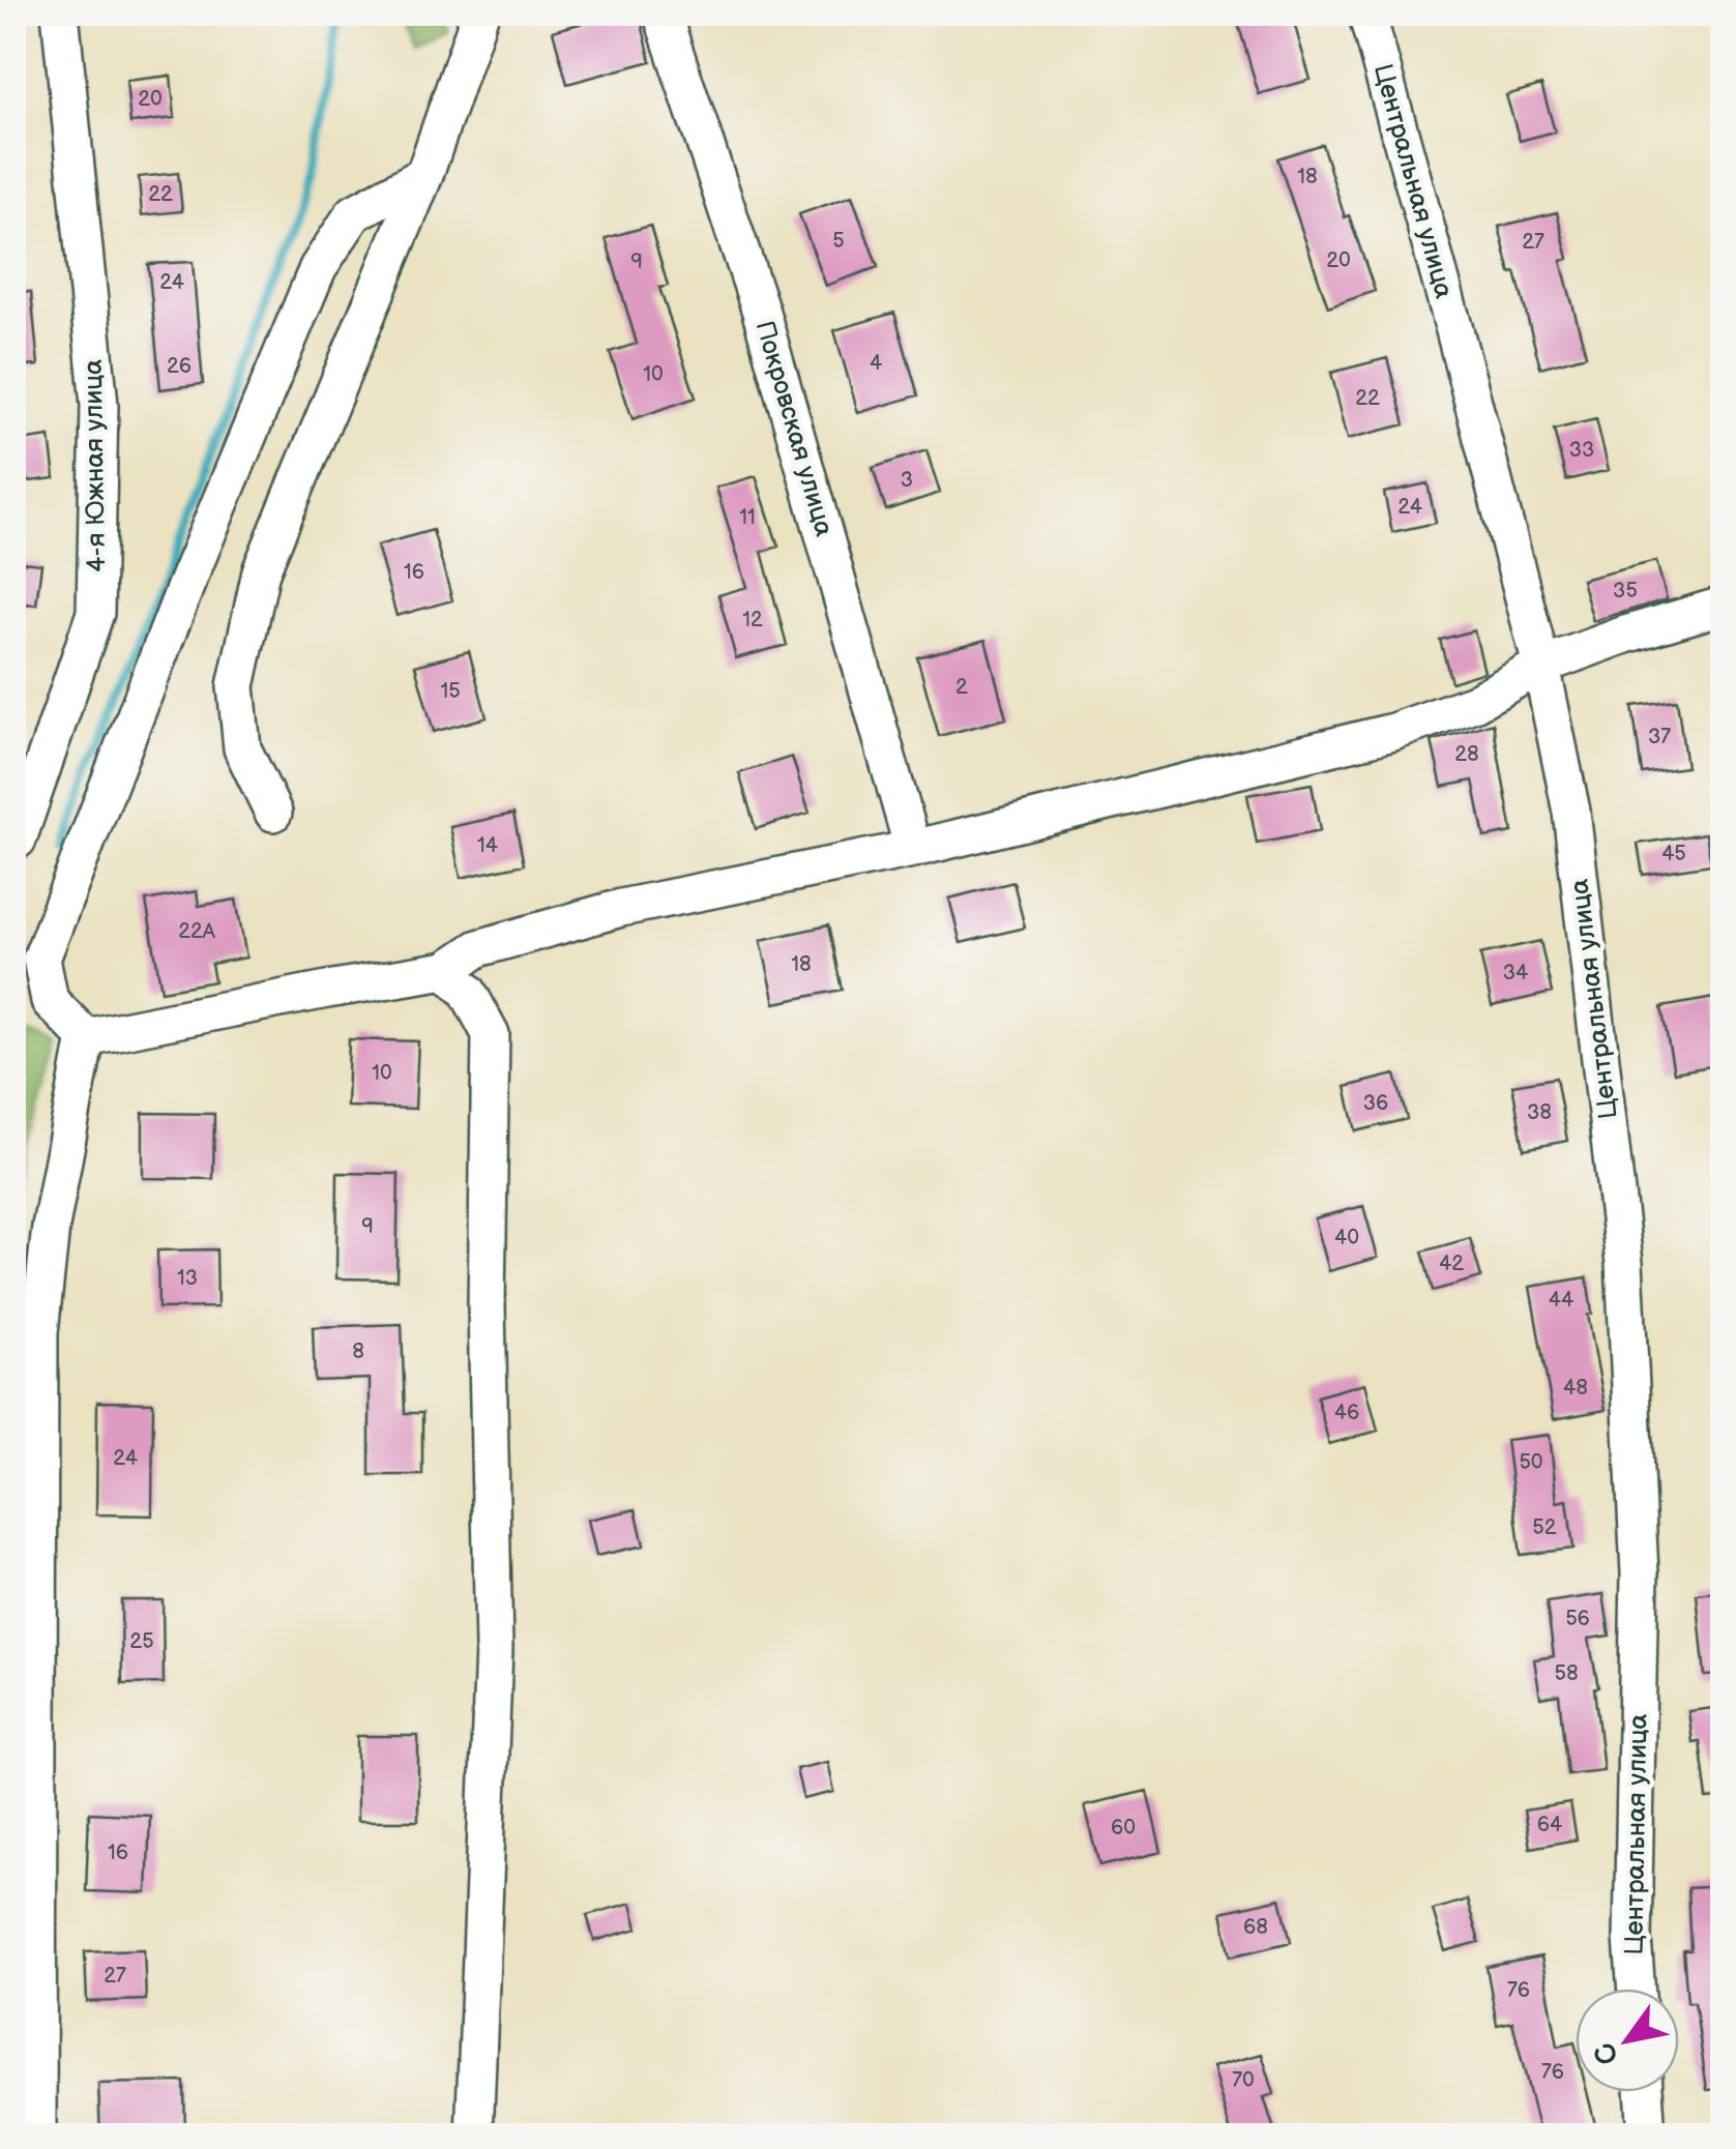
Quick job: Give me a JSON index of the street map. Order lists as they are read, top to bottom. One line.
{"streets":{"street":["Центральная улица","Покровская улица","4-я Южная улица"]},"house_numbers":["20","18","22","5","27","20","9","24","4","26","10","22","33","3","24","11","16","35","12","2","15","37","28","14","45","22А","18","34","10","36","38","9","40","42","13","44","8","48","46","24","50","52","56","25","58","64","60","16","68","27","76","76","70"],"north":"bottom left"}
